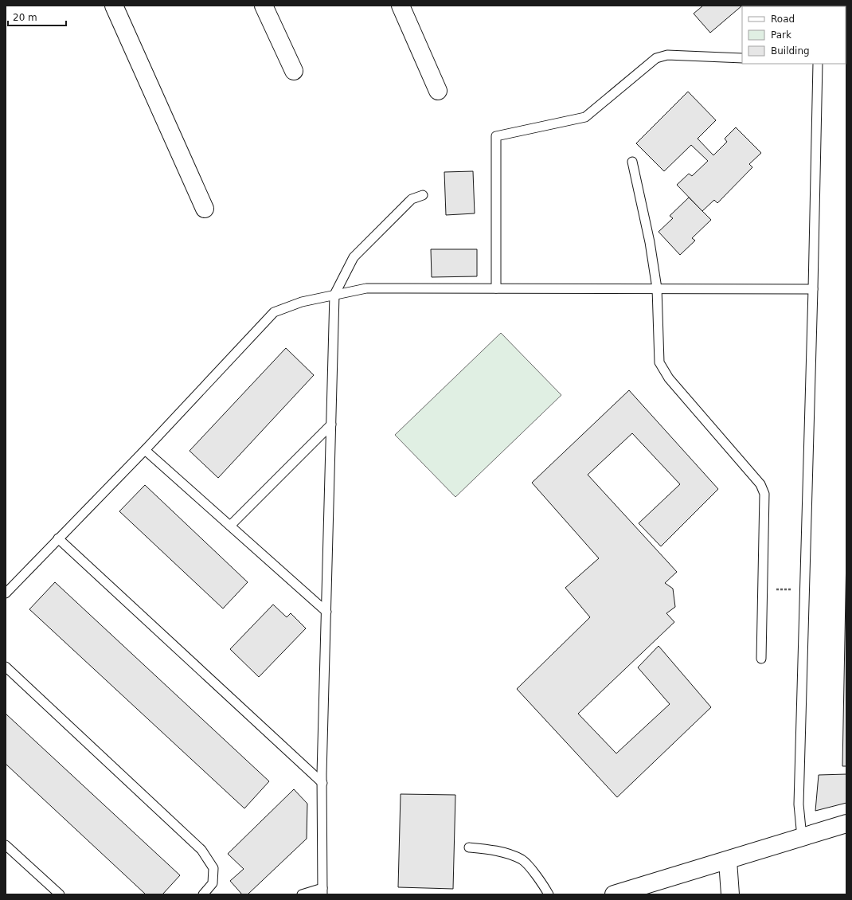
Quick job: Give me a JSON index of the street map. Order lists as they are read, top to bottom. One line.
{"legend":["Road","Park","Building"],"scale_bar":"20 m"}
